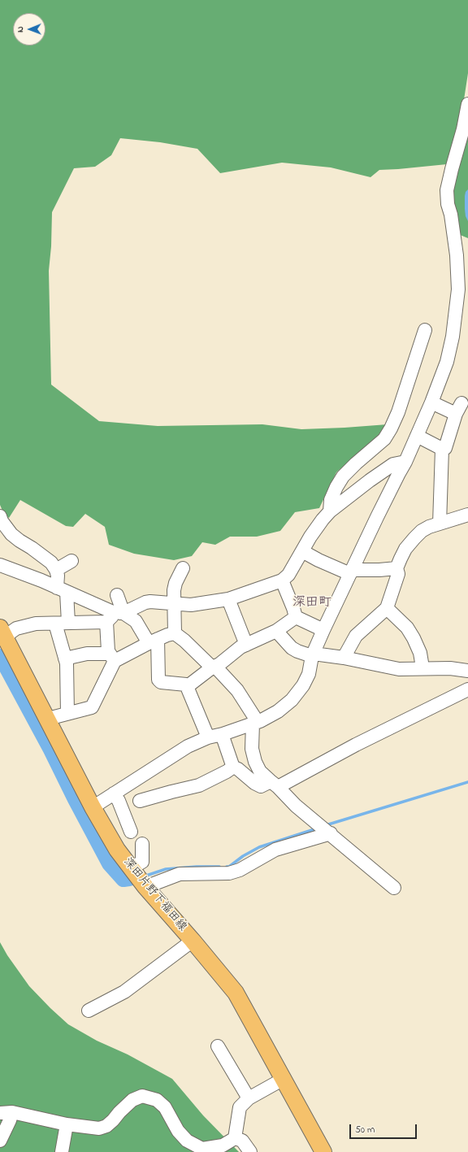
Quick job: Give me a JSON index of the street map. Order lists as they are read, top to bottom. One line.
{"streets":{"main road":["深田片野下福田線"]},"districts":["深田町"],"scale_bar":"50 m","north":"left"}
